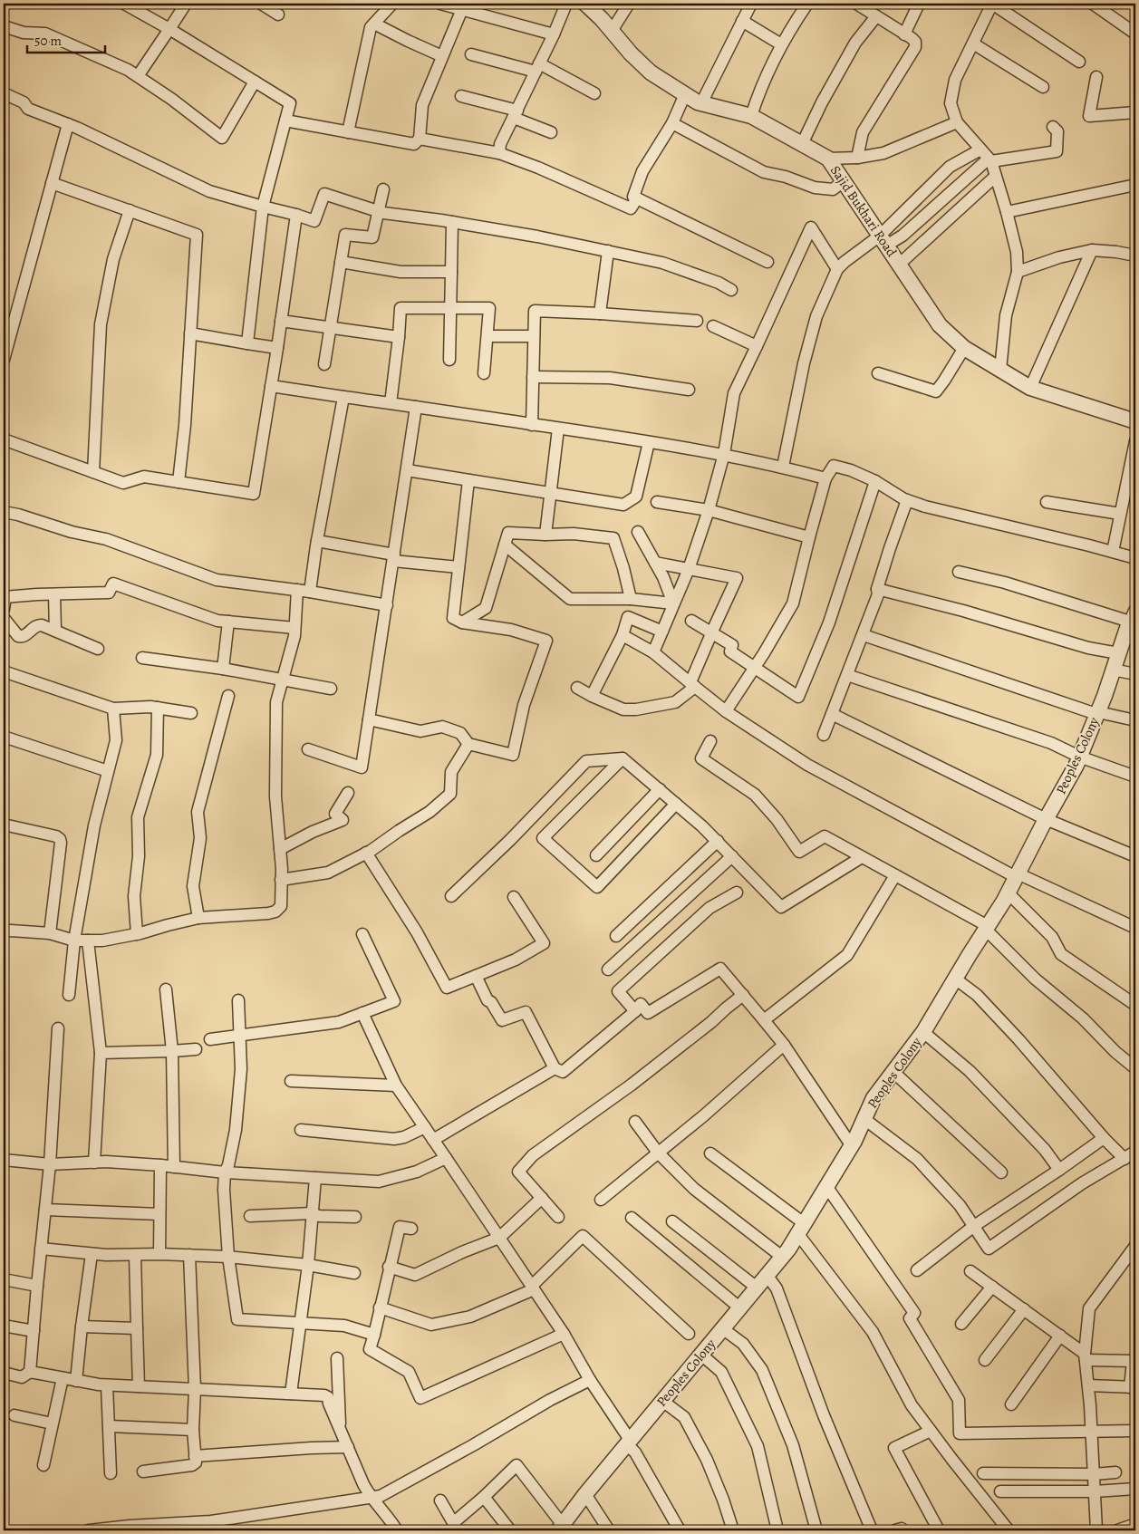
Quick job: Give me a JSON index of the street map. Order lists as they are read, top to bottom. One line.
{"streets":{"street":["Sajid Bukhari Road","Peoples Colony"]},"scale_bar":"50 m"}
